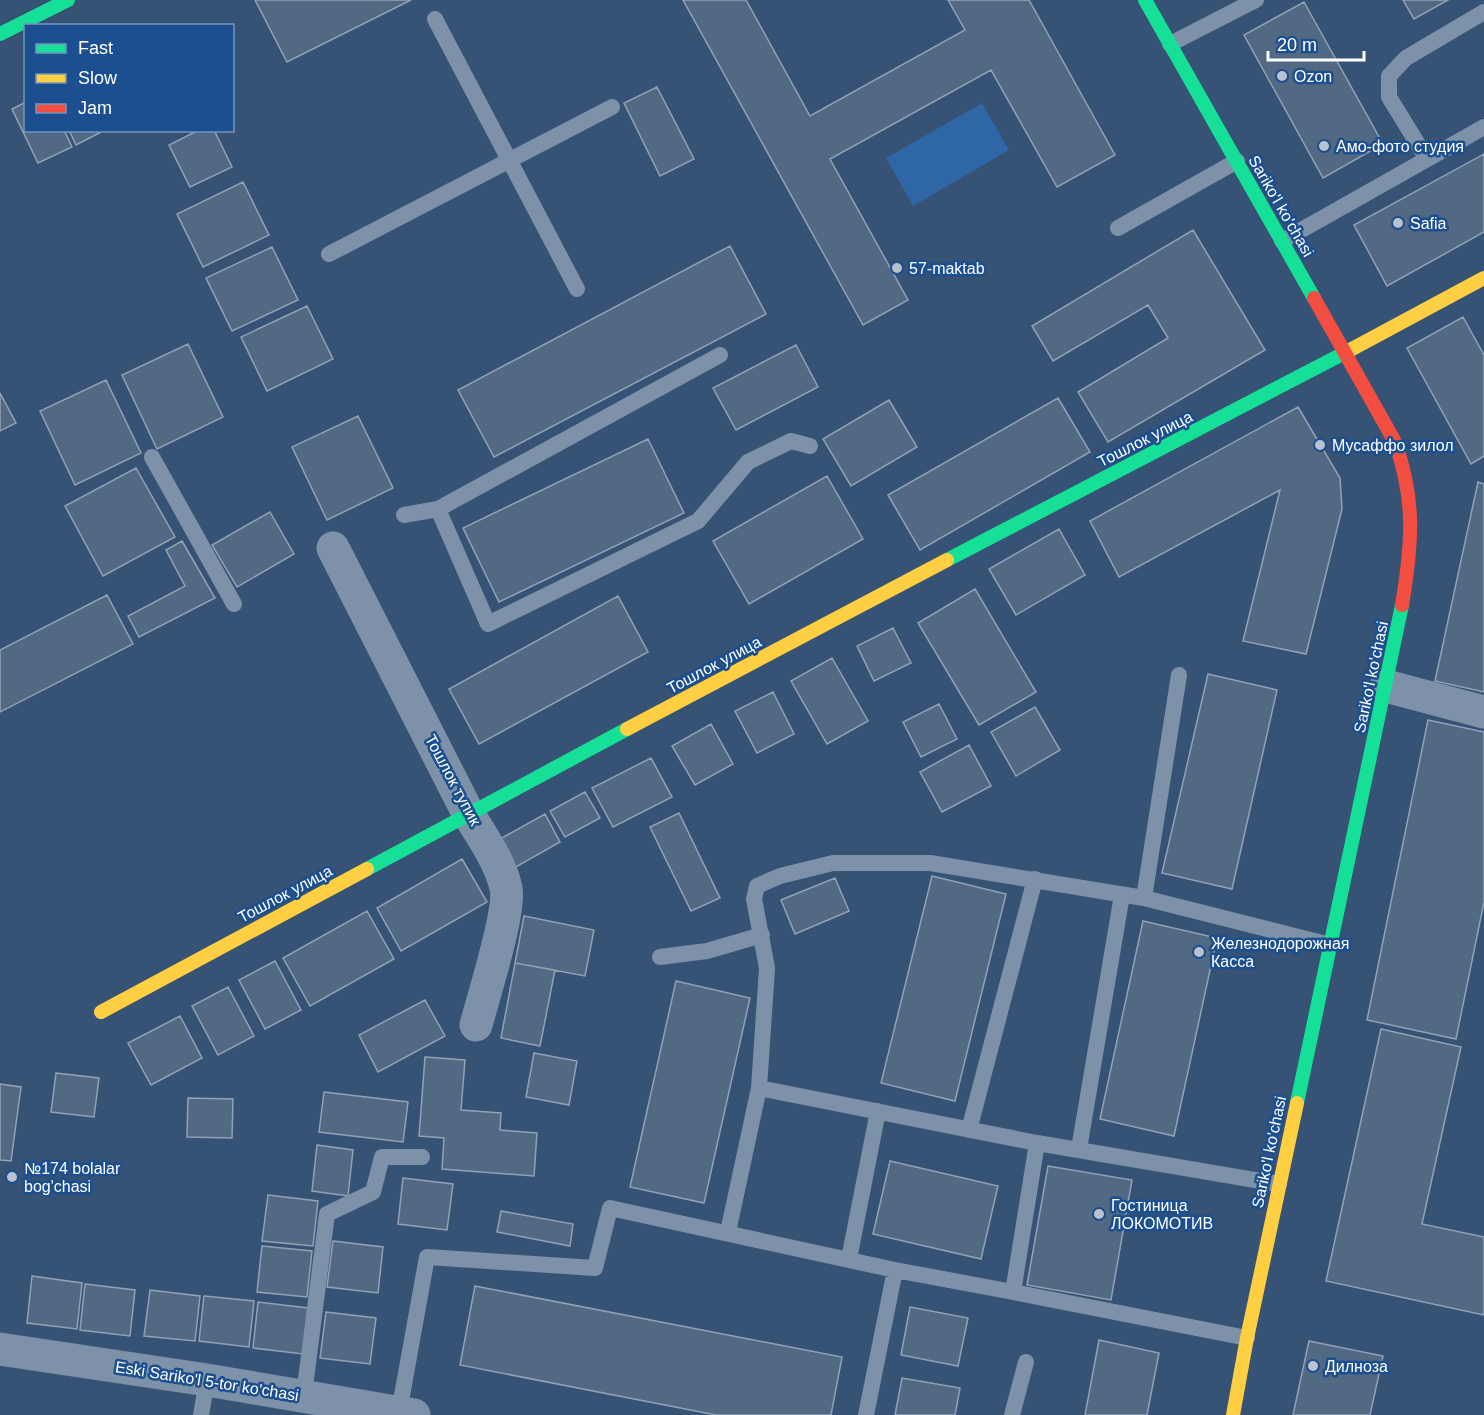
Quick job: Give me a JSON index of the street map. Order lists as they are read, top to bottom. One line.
{"streets":{"street":["Sariko'l ko'chasi","Тошлок улица","Тошлок тупик","Eski Sariko'l 5-tor ko'chasi"]},"crossings":[["Sariko'l ko'chasi","Тошлок улица"],["Тошлок улица","Тошлок тупик"]],"places":["Ozon","Амо-фото студия","Safia","57-maktab","Мусаффо зилол","Железнодорожная Касса","№174 bolalar bog'chasi","Гостиница ЛОКОМОТИВ","Дилноза"],"legend":["Fast","Slow","Jam"],"scale_bar":"20 m"}
